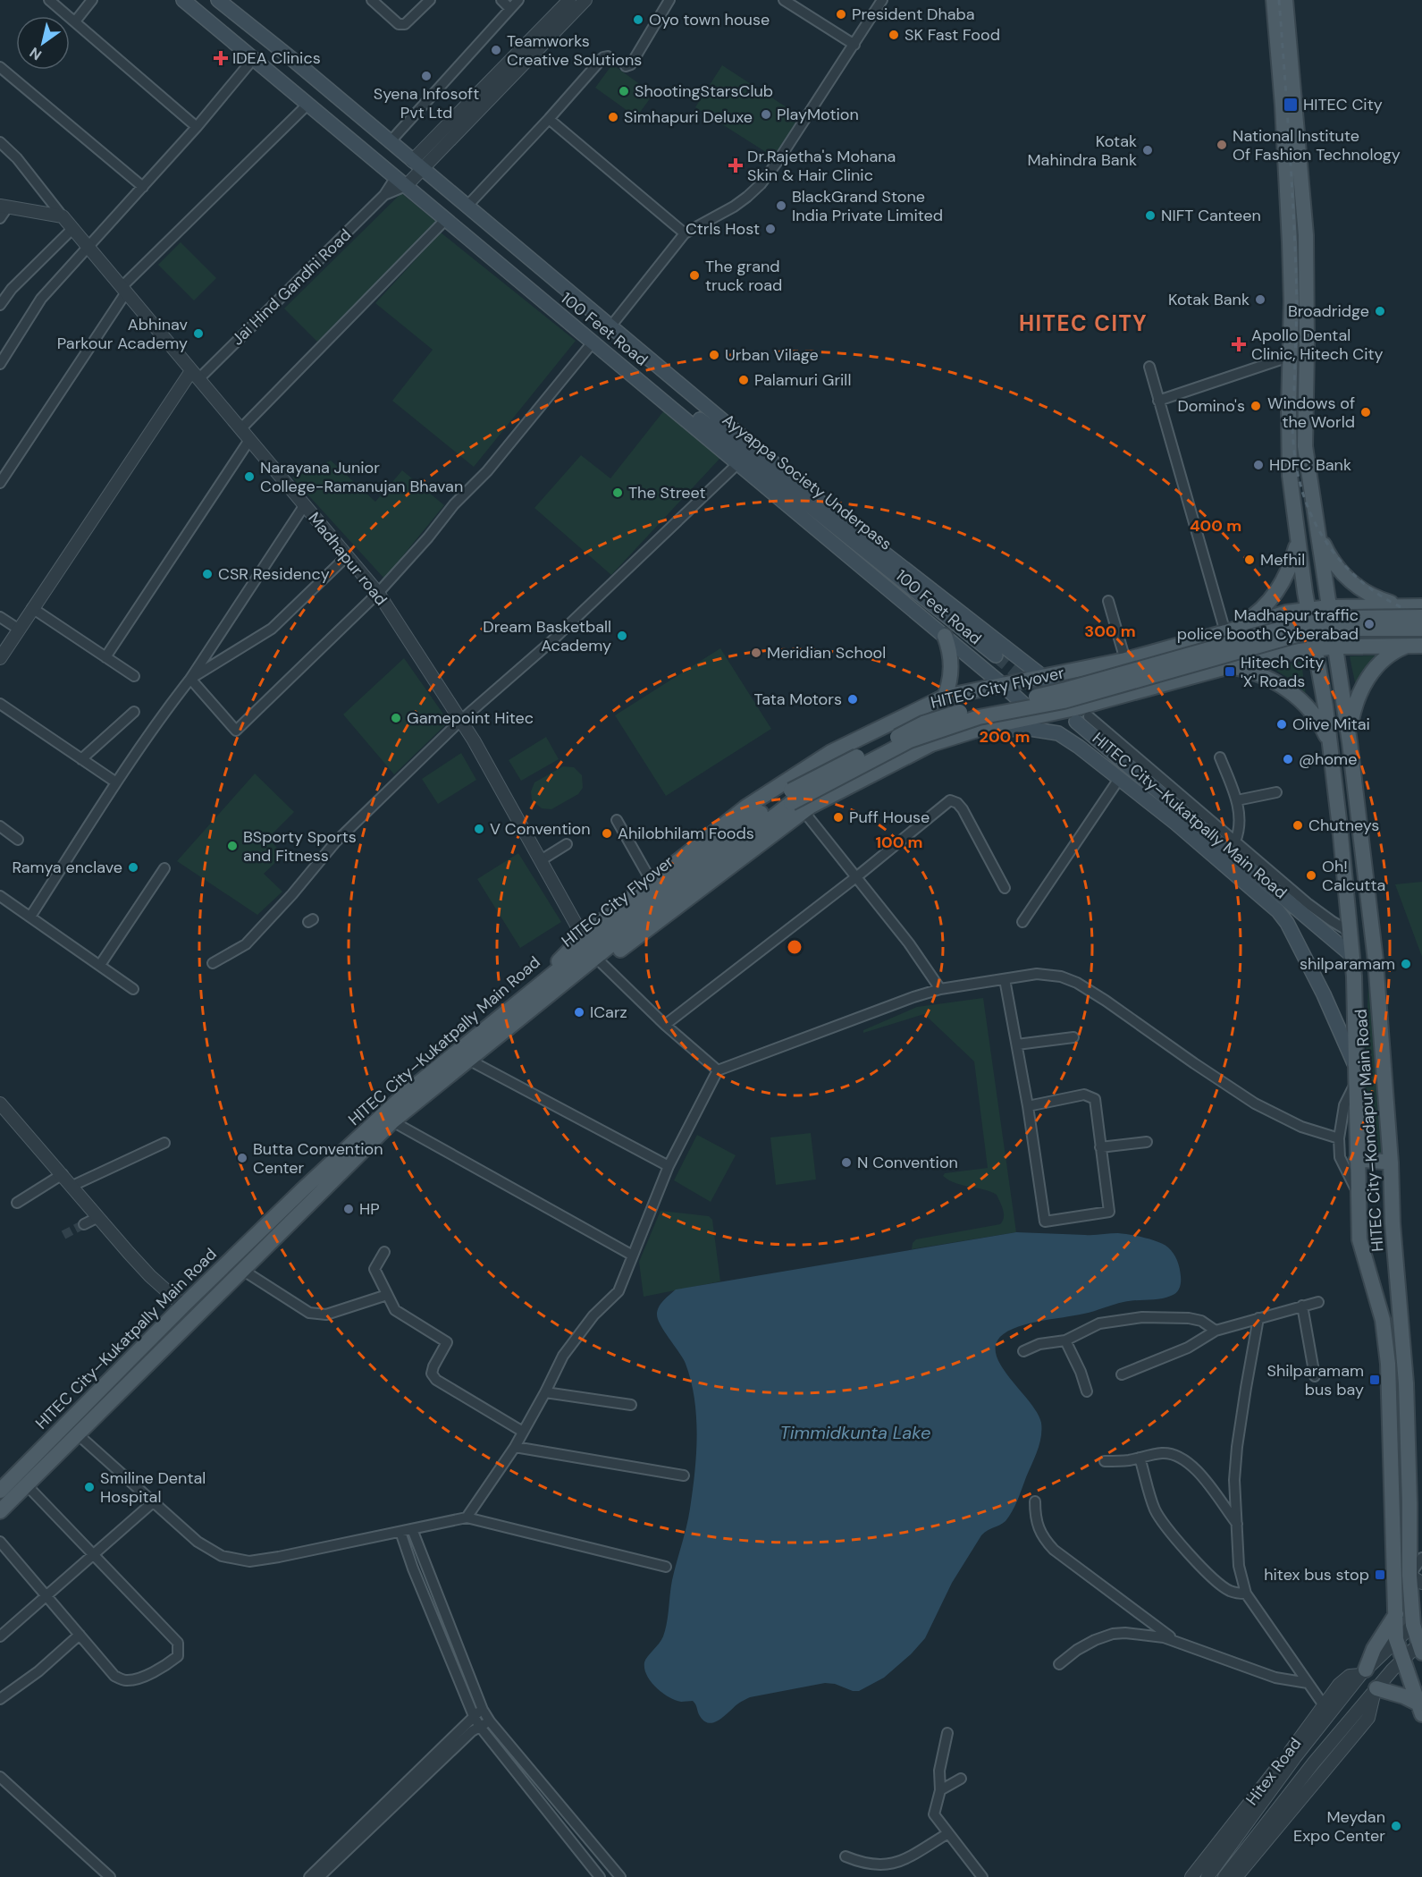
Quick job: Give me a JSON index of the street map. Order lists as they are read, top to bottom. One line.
{"streets":{"main road":["100 Feet Road","Ayyappa Society Underpass","HITEC City Flyover","HITEC City–Kukatpally Main Road","HITEC City–Kondapur Main Road"],"street":["Jai Hind Gandhi Road","Madhapur road","Hitex Road"]},"crossings":[["Jai Hind Gandhi Road","100 Feet Road"],["Jai Hind Gandhi Road","Madhapur road"],["100 Feet Road","Ayyappa Society Underpass"],["100 Feet Road","HITEC City–Kukatpally Main Road"],["Madhapur road","HITEC City–Kukatpally Main Road"],["HITEC City Flyover","HITEC City–Kukatpally Main Road"],["HITEC City–Kukatpally Main Road","HITEC City–Kondapur Main Road"],["HITEC City–Kondapur Main Road","Hitex Road"]],"districts":["HITEC CITY"],"water":["Timmidkunta Lake"],"places":{"other":["President Dhaba","Oyo town house","SK Fast Food","Teamworks Creative Solutions","Syena Infosoft Pvt Ltd","ShootingStarsClub","PlayMotion","Simhapuri Deluxe","National Institute Of Fashion Technology","Kotak Mahindra Bank","BlackGrand Stone India Private Limited","NIFT Canteen","Ctrls Host","The grand truck road","Kotak Bank","Broadridge","Abhinav Parkour Academy","Urban Vilage","Palamuri Grill","Domino's","Windows of the World","HDFC Bank","Narayana Junior College-Ramanujan Bhavan","The Street","Mefhil","CSR Residency","Madhapur traffic police booth Cyberabad","Dream Basketball Academy","Meridian School","Tata Motors","Gamepoint Hitec","Olive Mitai","@home","Puff House","Chutneys","V Convention","Ahilobhilam Foods","BSporty Sports and Fitness","Ramya enclave","Oh! Calcutta","shilparamam","ICarz","Butta Convention Center","N Convention","HP","Smiline Dental Hospital","Meydan Expo Center"],"health":["IDEA Clinics","Dr.Rajetha's Mohana Skin & Hair Clinic","Apollo Dental Clinic, Hitech City"],"transit":["HITEC City","Hitech City 'X' Roads","Shilparamam bus bay","hitex bus stop"]},"north":"bottom left","rings":["400 m","300 m","200 m","100 m"]}
